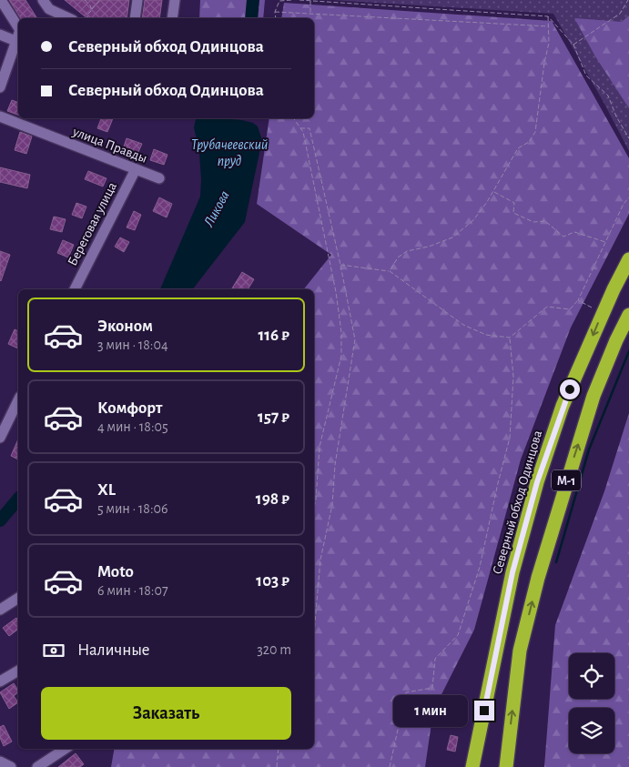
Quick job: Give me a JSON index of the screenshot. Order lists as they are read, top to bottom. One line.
{"streets":{"highway":["М-1","Северный обход Одинцова"],"street":["улица Правды","Береговая улица"]},"crossings":[["улица Правды","Береговая улица"]],"water":["Трубачеевский пруд","Ликова"],"page":{"banner":["Северный обход Одинцова","Северный обход Одинцова"],"list":[{"name":"Эконом","note":"3 мин · 18:04","value":"116 ₽"},{"name":"Комфорт","note":"4 мин · 18:05","value":"157 ₽"},{"name":"XL","note":"5 мин · 18:06","value":"198 ₽"},{"name":"Moto","note":"6 мин · 18:07","value":"103 ₽"}],"pay":["Наличные","320 m"],"buttons":"Заказать","bubble":"1 мин"}}
